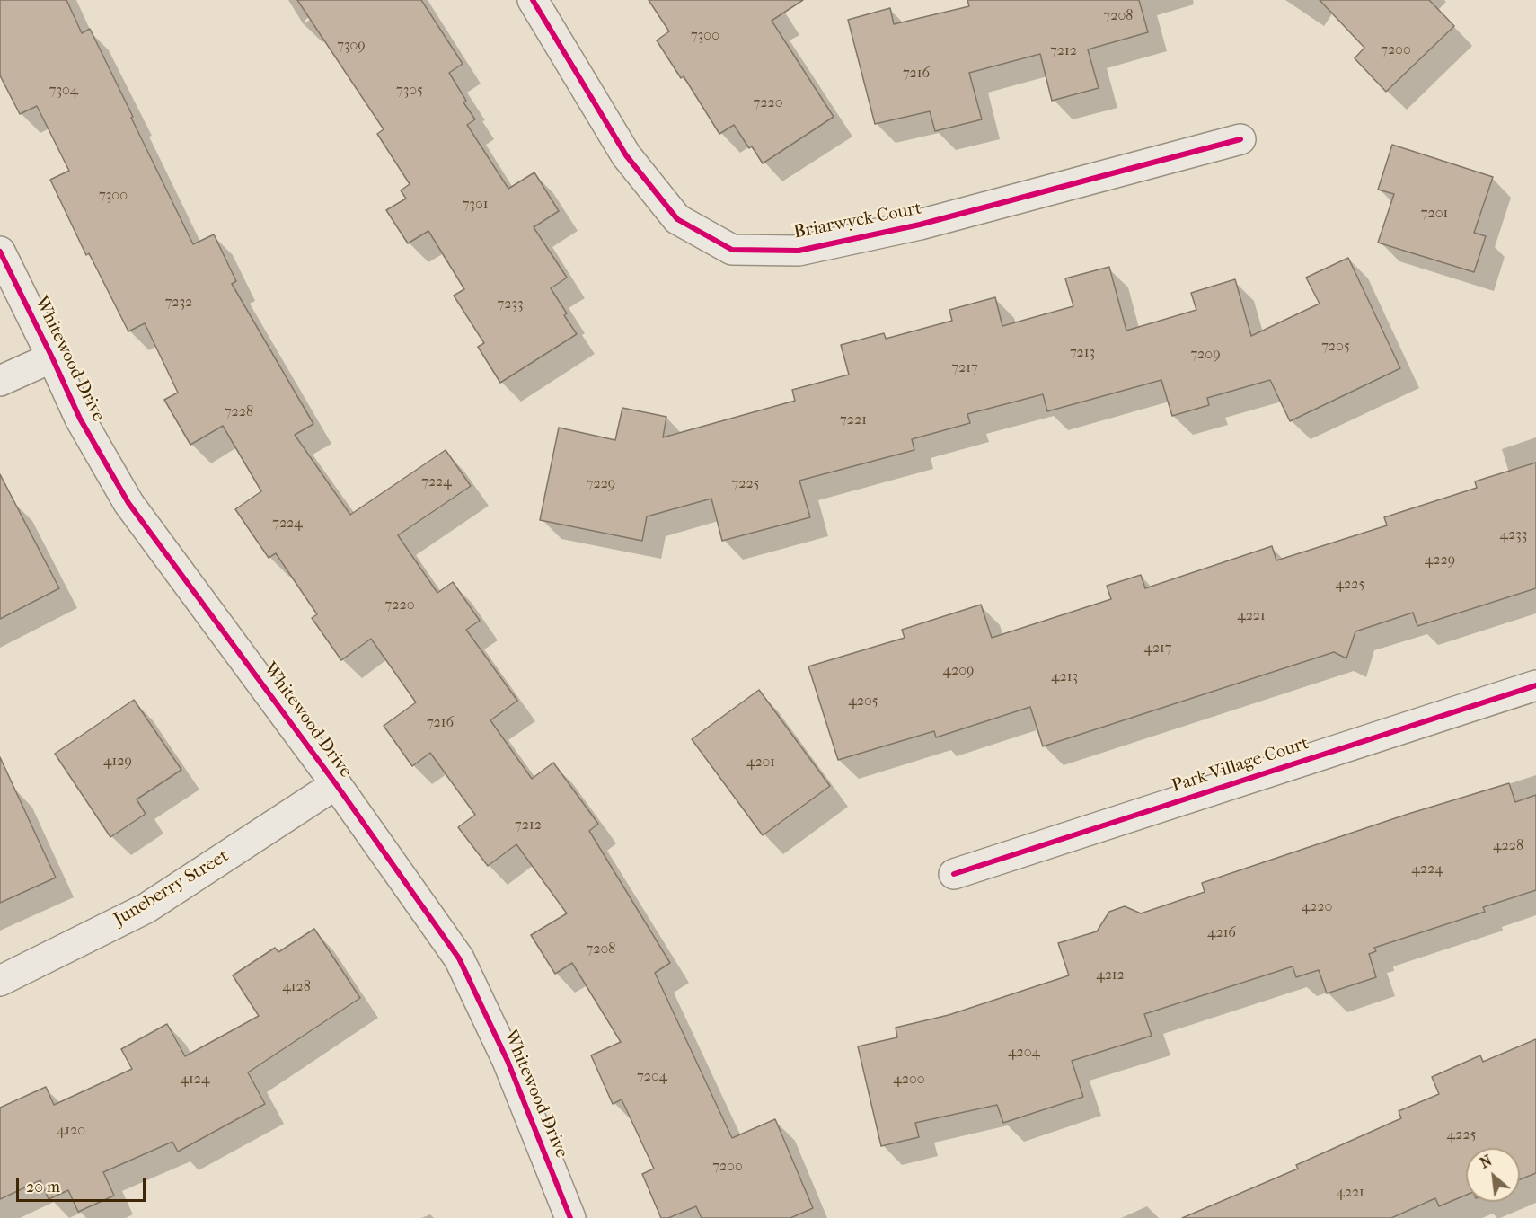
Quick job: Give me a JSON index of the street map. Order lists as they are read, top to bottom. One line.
{"streets":{"street":["Briarwyck Court","Whitewood Drive","Park Village Court","Juneberry Street"]},"crossings":[["Whitewood Drive","Juneberry Street"]],"house_numbers":["7208","7300","7309","7200","7212","7216","7304","7305","7220","7300","7301","7201","7232","7233","7205","7213","7209","7217","7228","7221","7224","7229","7225","7224","4233","4229","4225","7220","4221","4217","4209","4213","4205","7216","4129","4201","7212","4228","4224","4220","4216","7208","4212","4128","4204","7204","4124","4200","4120","4225","7200","4221"],"scale_bar":"20 m","north":"top left"}
